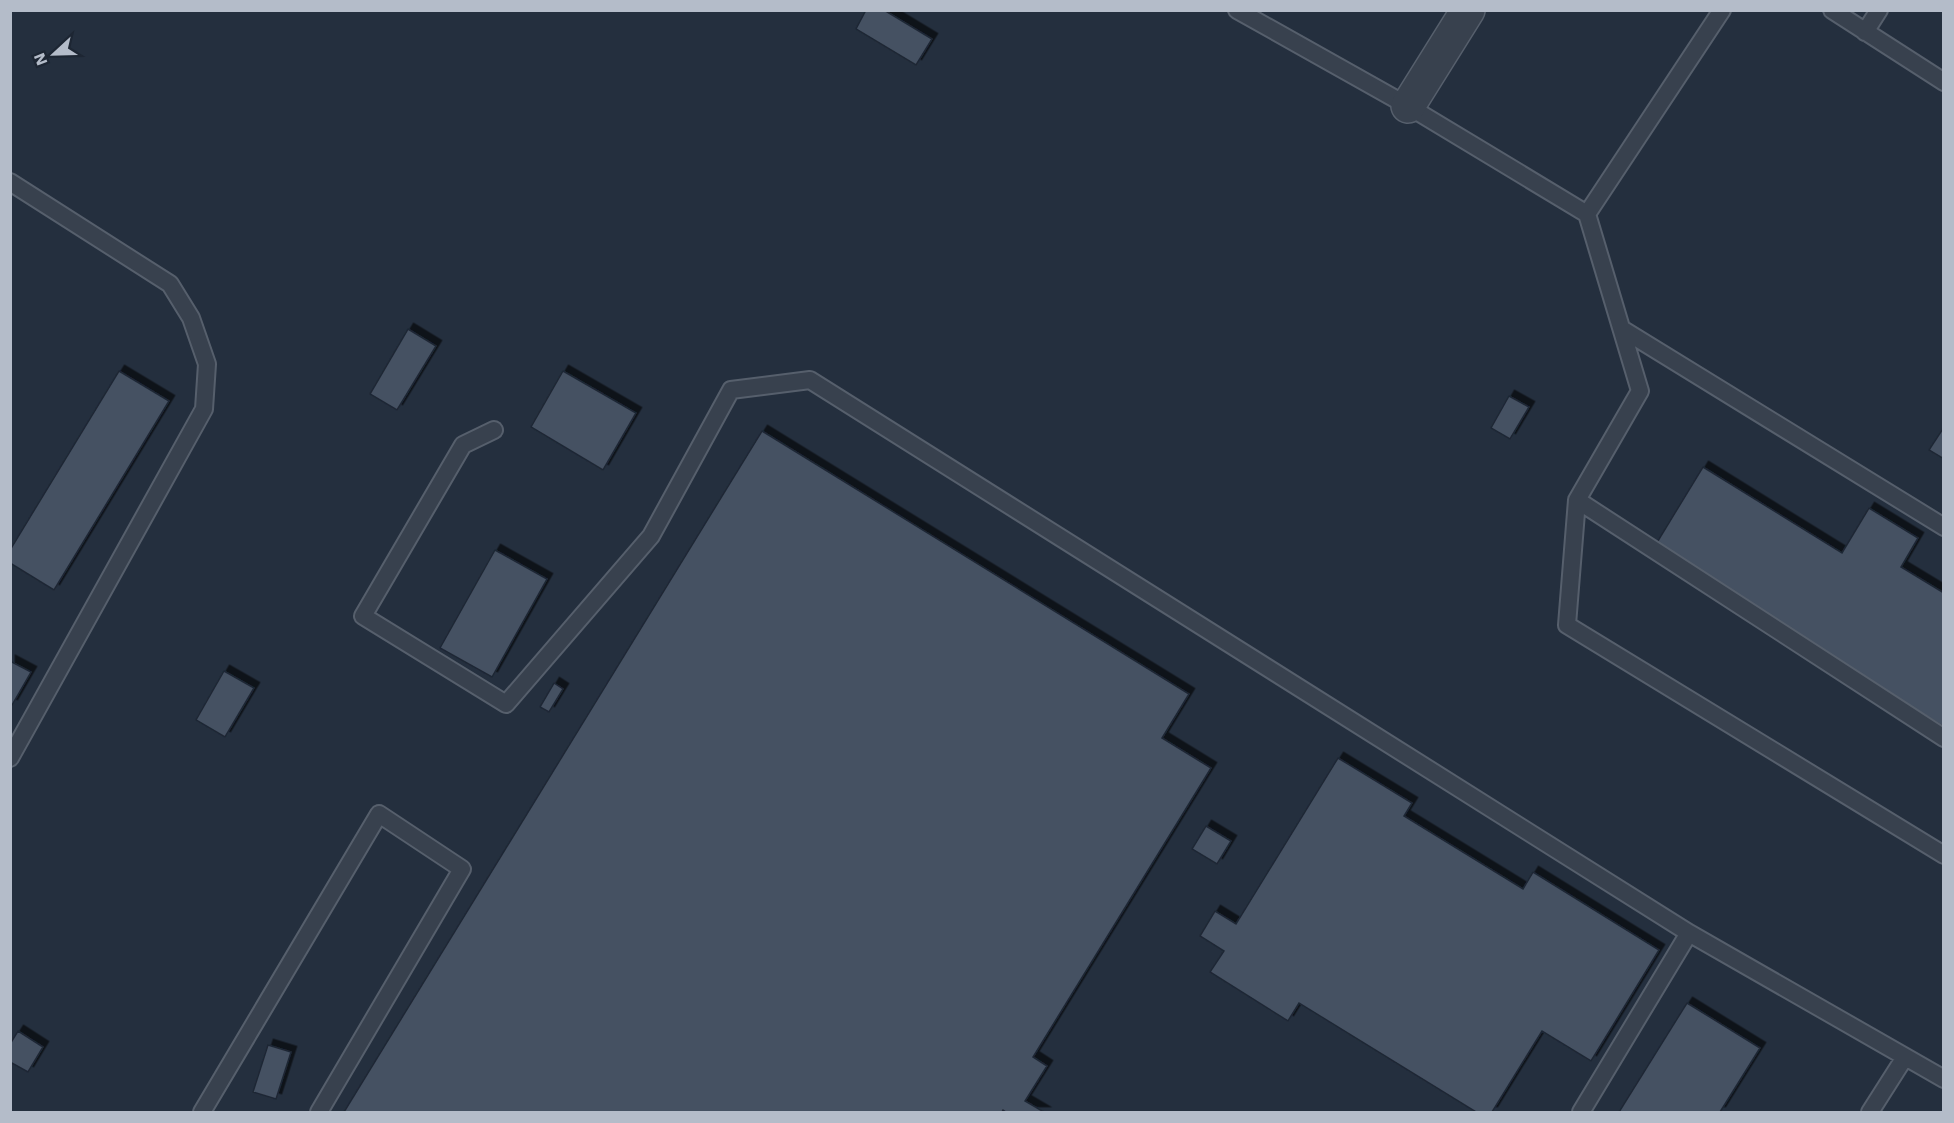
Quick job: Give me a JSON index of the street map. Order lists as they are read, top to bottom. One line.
{"north":"left"}
